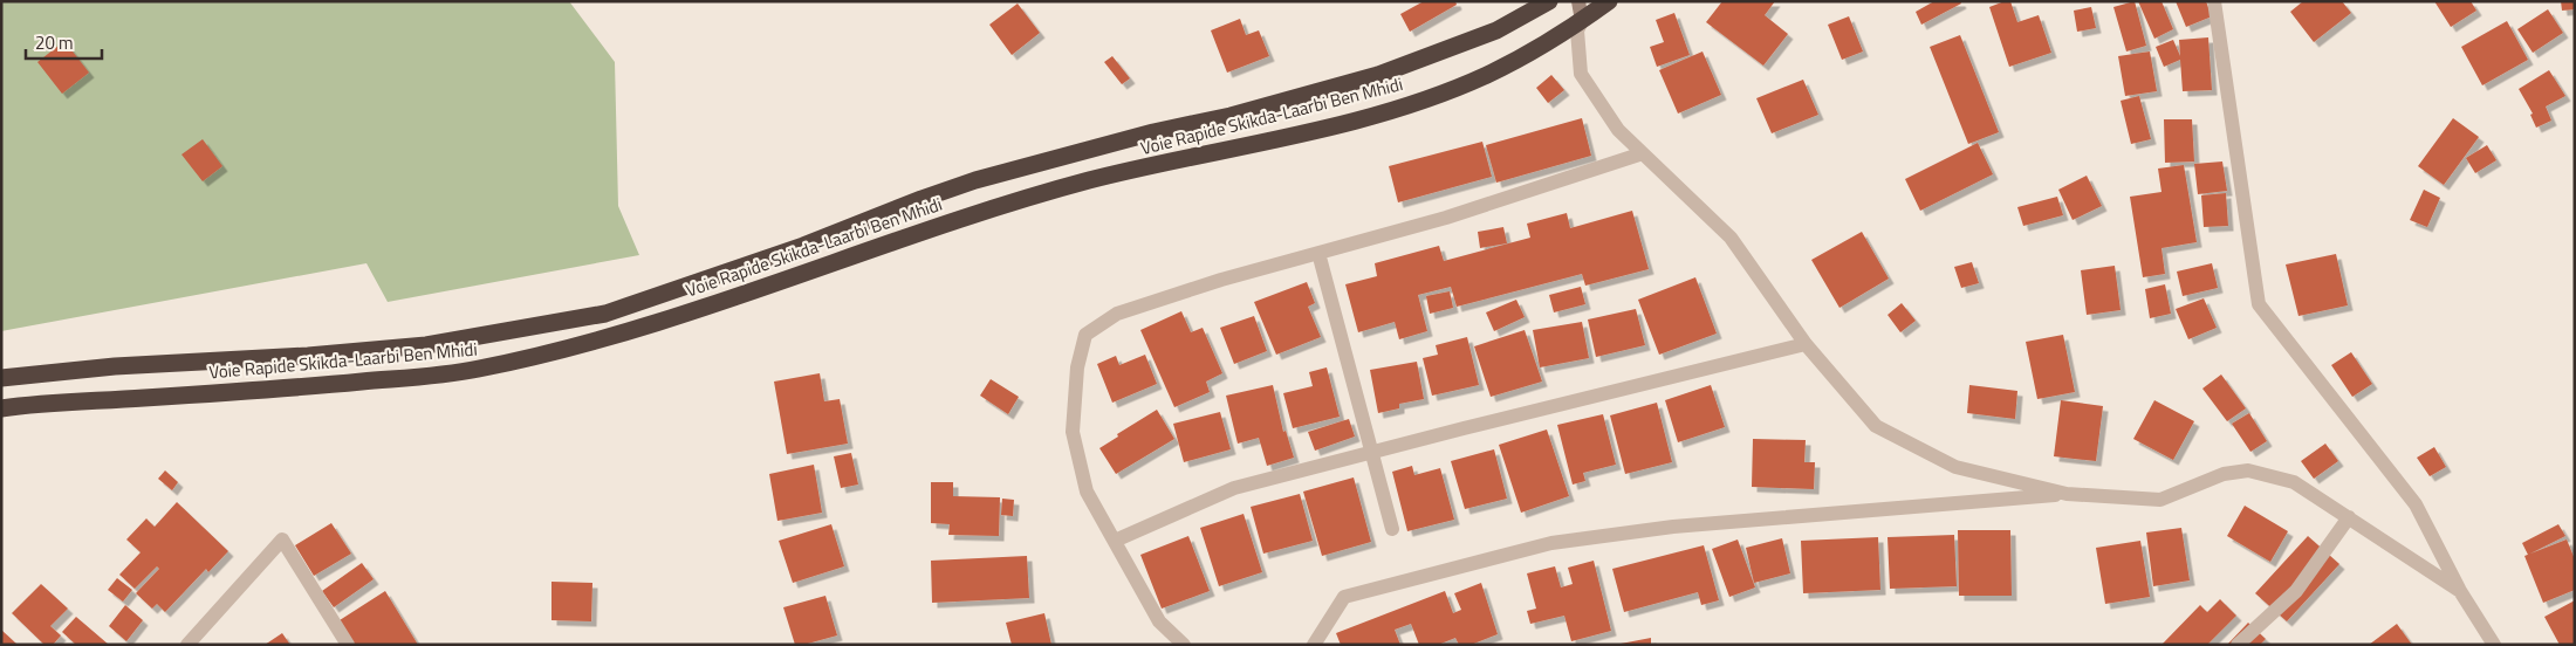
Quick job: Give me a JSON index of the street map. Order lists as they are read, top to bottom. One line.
{"streets":{"highway":["Voie Rapide Skikda-Laarbi Ben Mhidi"]},"scale_bar":"20 m"}
